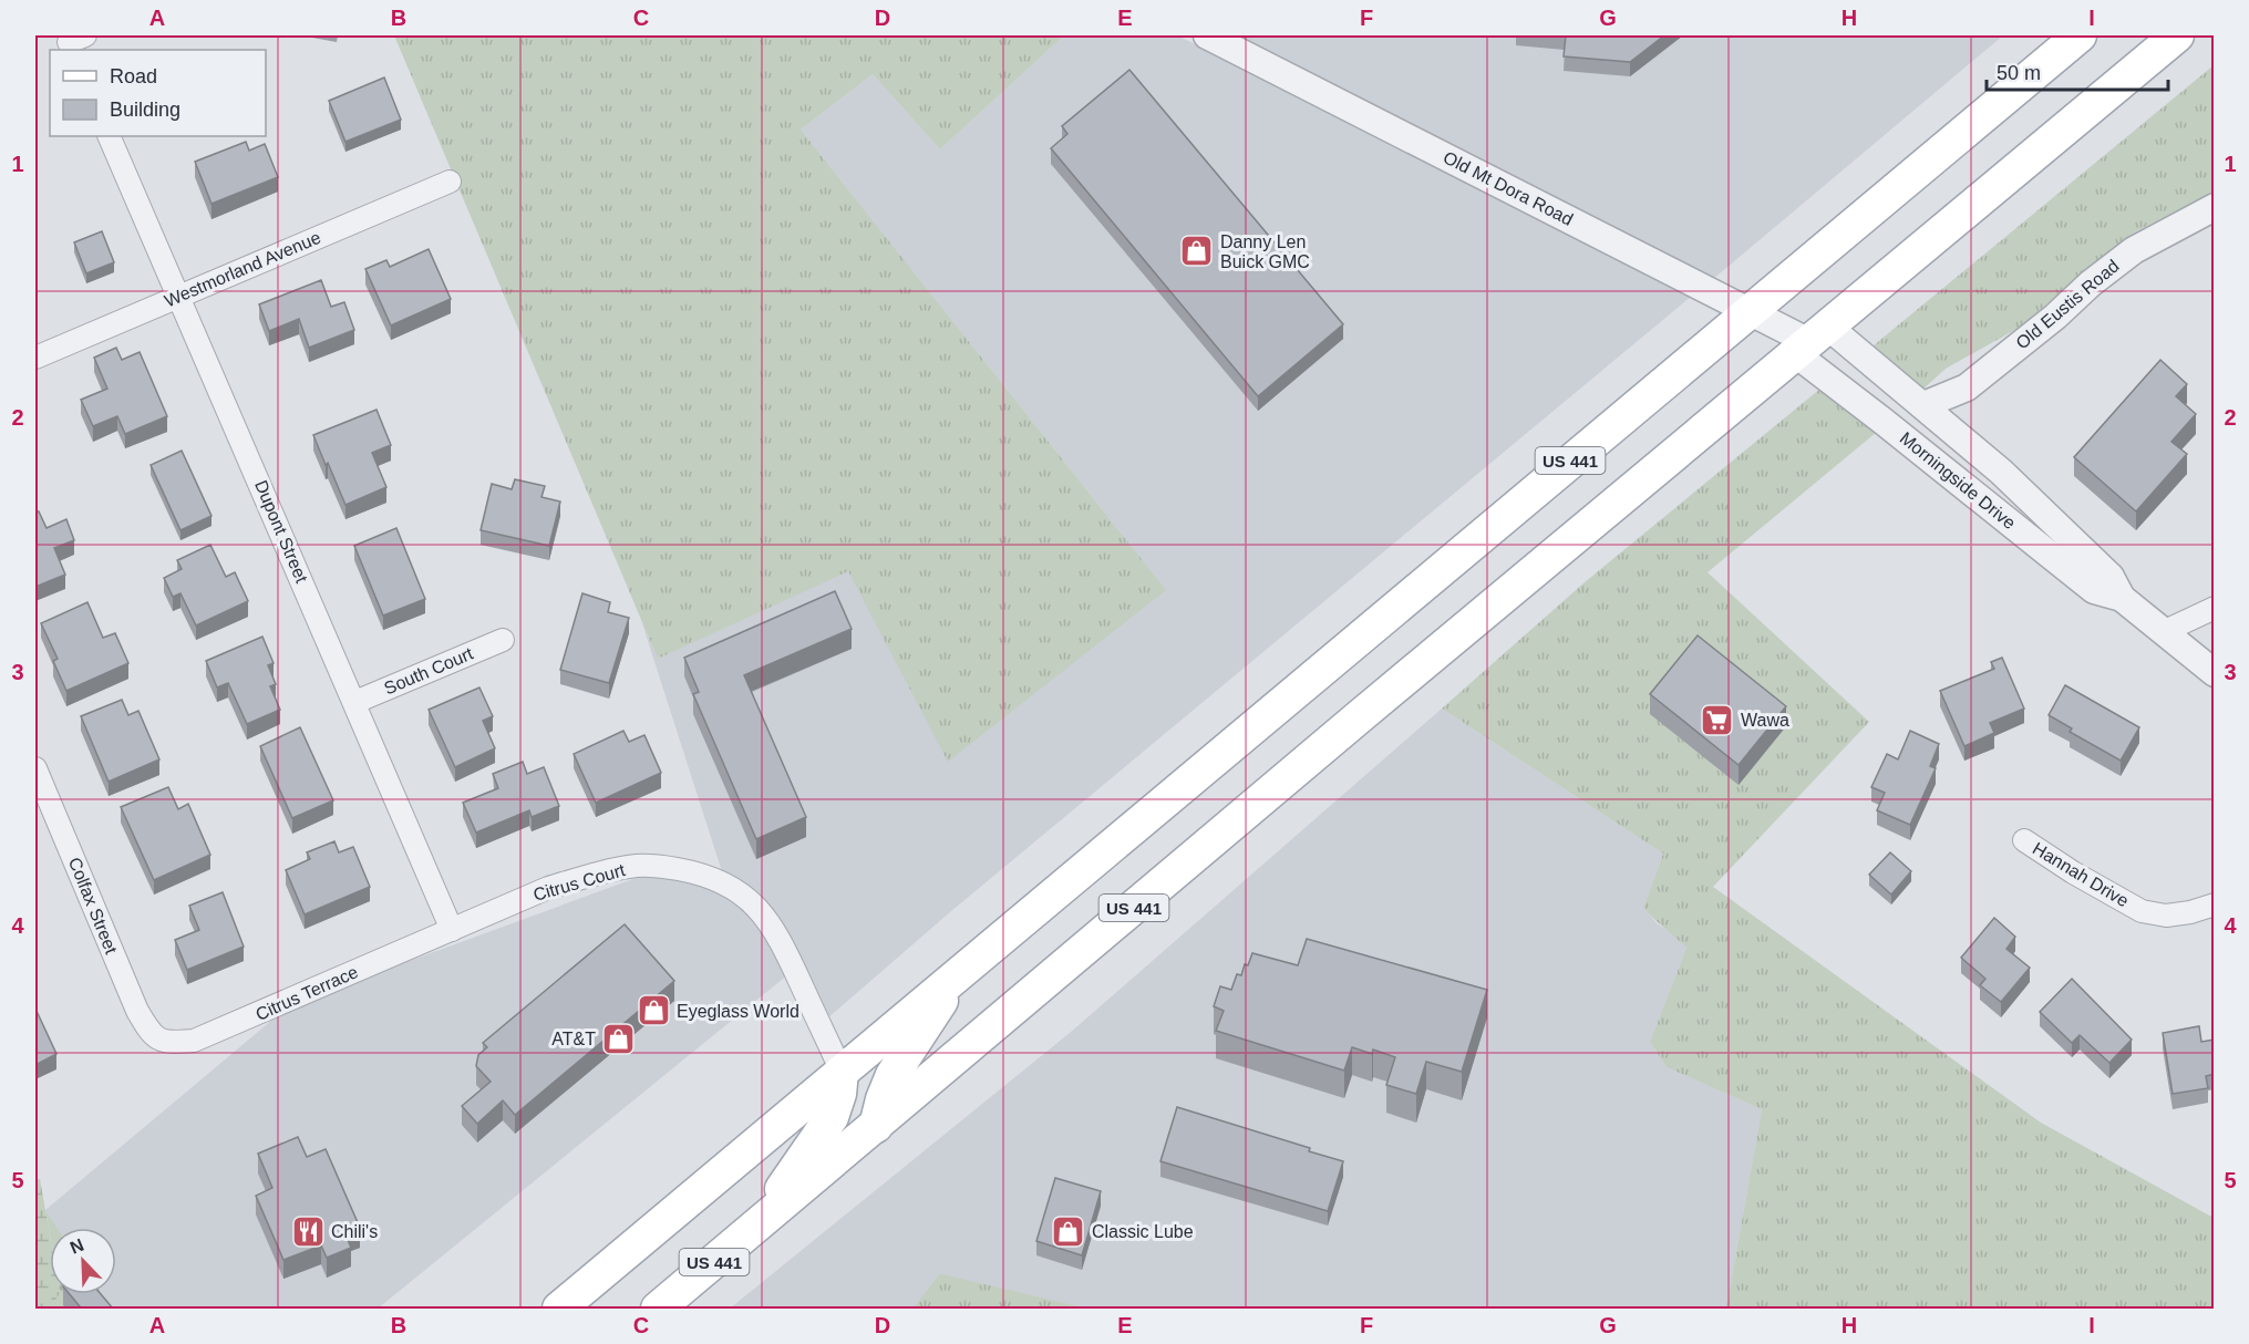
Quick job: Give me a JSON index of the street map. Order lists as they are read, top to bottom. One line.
{"streets":{"main road":["US 441"],"street":["Old Mt Dora Road","Westmorland Avenue","Old Eustis Road","Morningside Drive","Dupont Street","South Court","Hannah Drive","Citrus Court","Colfax Street","Citrus Terrace"]},"crossings":[["Old Mt Dora Road","US 441"],["Old Mt Dora Road","Morningside Drive"],["Westmorland Avenue","Dupont Street"],["Old Eustis Road","Morningside Drive"],["US 441","Morningside Drive"],["US 441","Citrus Court"],["Dupont Street","South Court"],["Dupont Street","Citrus Court"],["Dupont Street","Citrus Terrace"],["Citrus Court","Citrus Terrace"],["Colfax Street","Citrus Terrace"]],"places":{"shop":["Danny Len Buick GMC","Eyeglass World","AT&T","Classic Lube"],"supermarket":["Wawa"],"restaurant":["Chili's"]},"legend":["Road","Building"],"scale_bar":"50 m","north":"top left","grid":{"columns":["A","B","C","D","E","F","G","H","I"],"rows":["1","2","3","4","5"]}}
